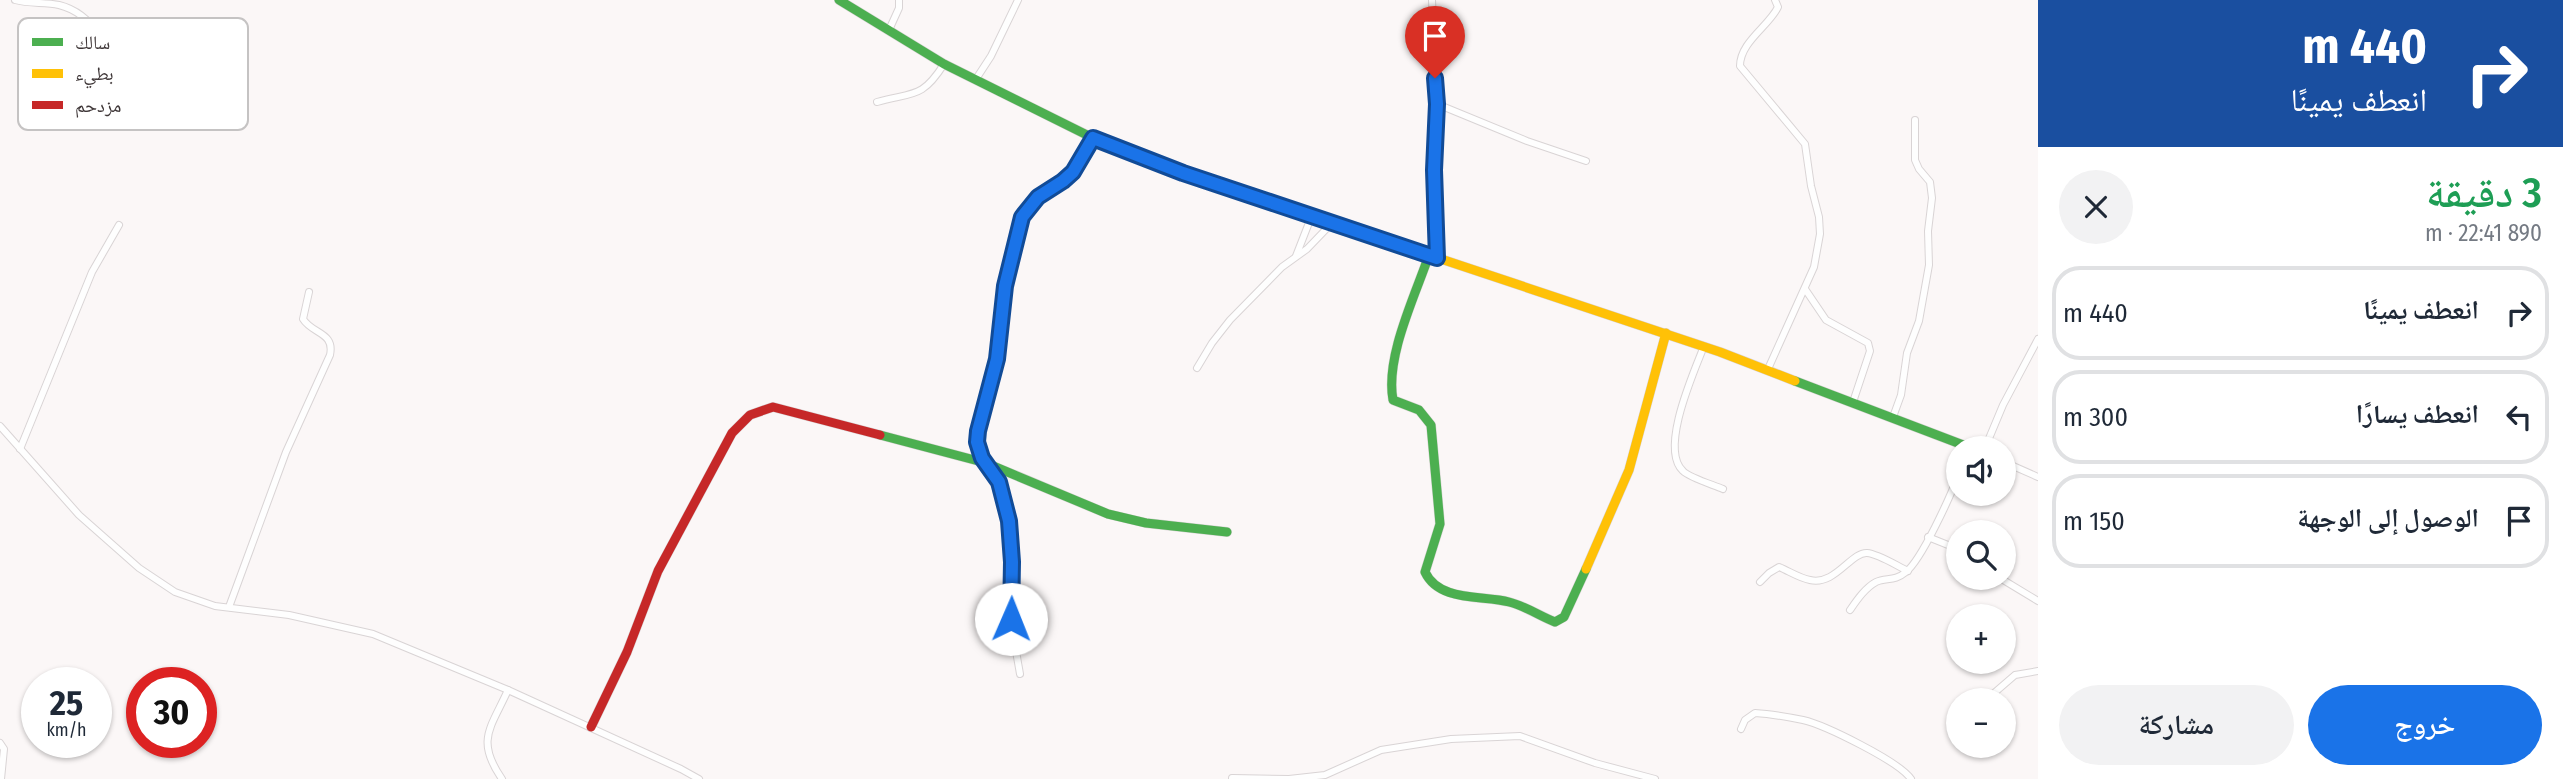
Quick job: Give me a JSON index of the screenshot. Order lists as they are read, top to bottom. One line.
{"legend":["سالك","بطيء","مزدحم"],"page":{"turn":["440 m","انعطف يمينًا"],"heading":["3 دقيقة","890 m · 22:41"],"list":[{"name":"انعطف يمينًا","value":"440 m"},{"name":"انعطف يسارًا","value":"300 m"},{"name":"الوصول إلى الوجهة","value":"150 m"}],"map_buttons":["+","−"],"speed":"25 km/h","limit":"30","buttons":["خروج","مشاركة"]}}
